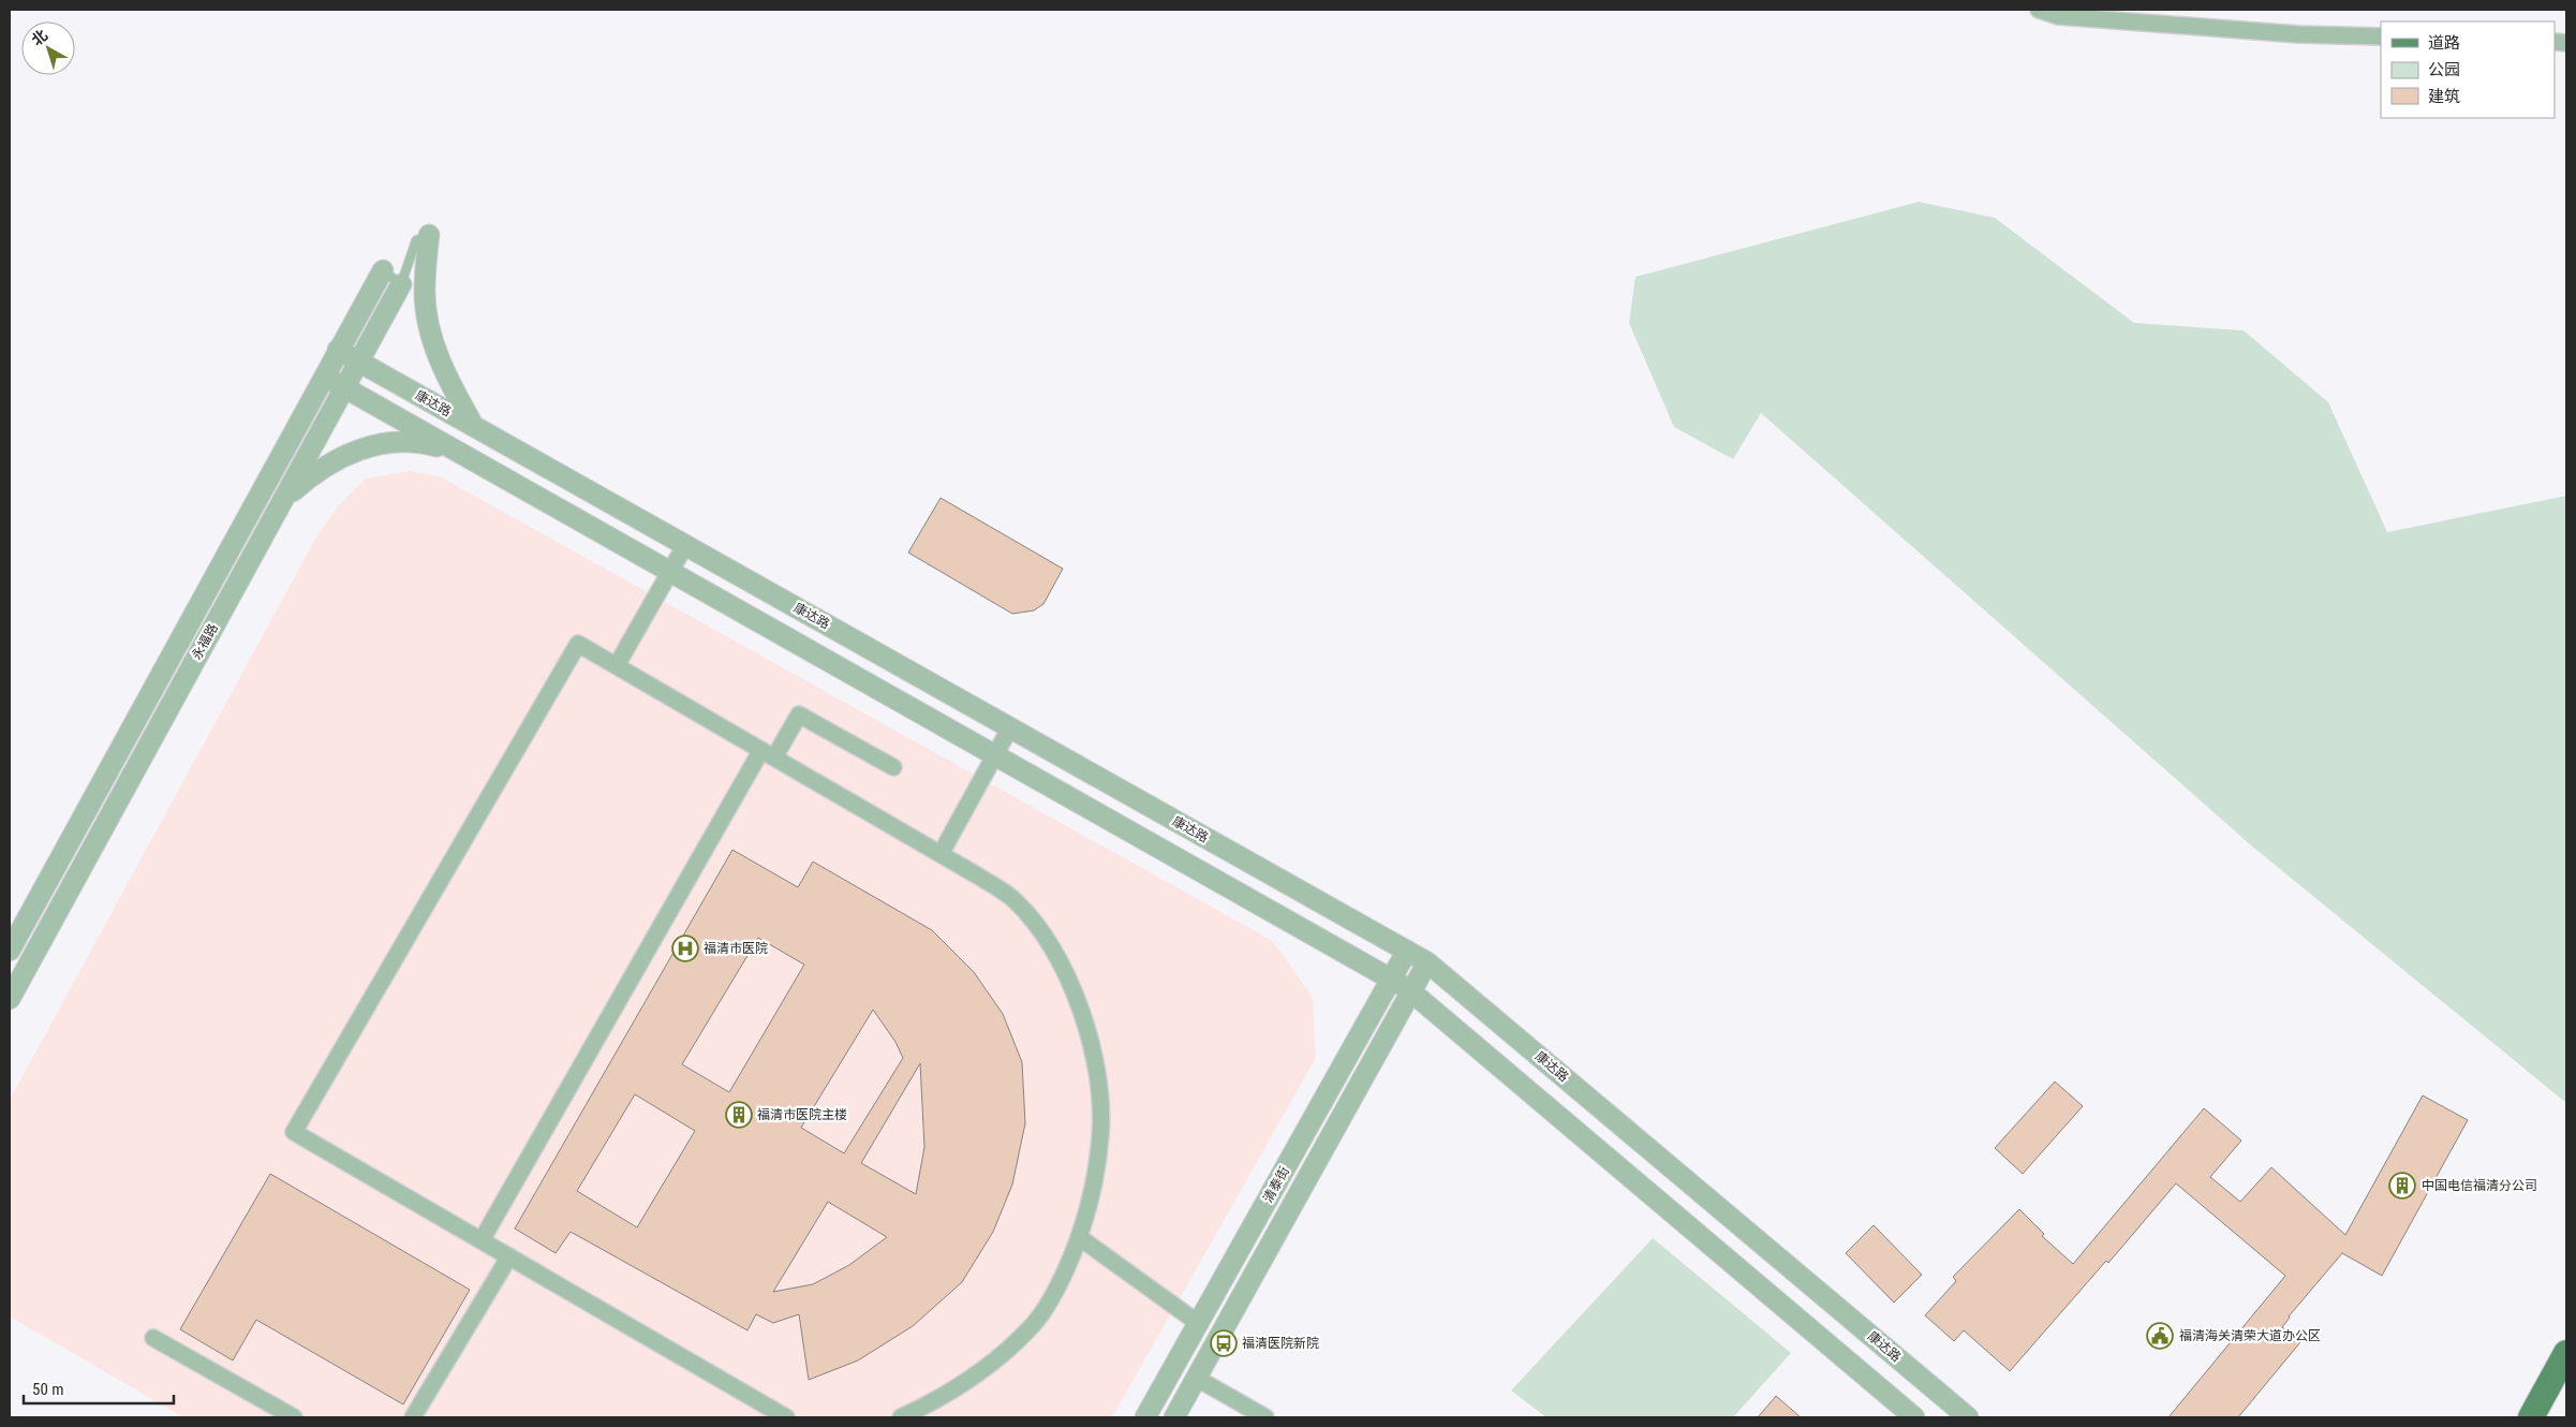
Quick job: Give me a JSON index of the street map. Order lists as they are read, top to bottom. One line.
{"streets":{"street":["康达路","永福路","清泰街"]},"crossings":[["康达路","永福路"],["康达路","清泰街"]],"places":{"hospital":["福清市医院"],"building":["福清市医院主楼","中国电信福清分公司"],"public building":["福清海关清荣大道办公区"],"bus stop":["福清医院新院"]},"legend":["道路","公园","建筑"],"scale_bar":"50 m","north":"top left"}
